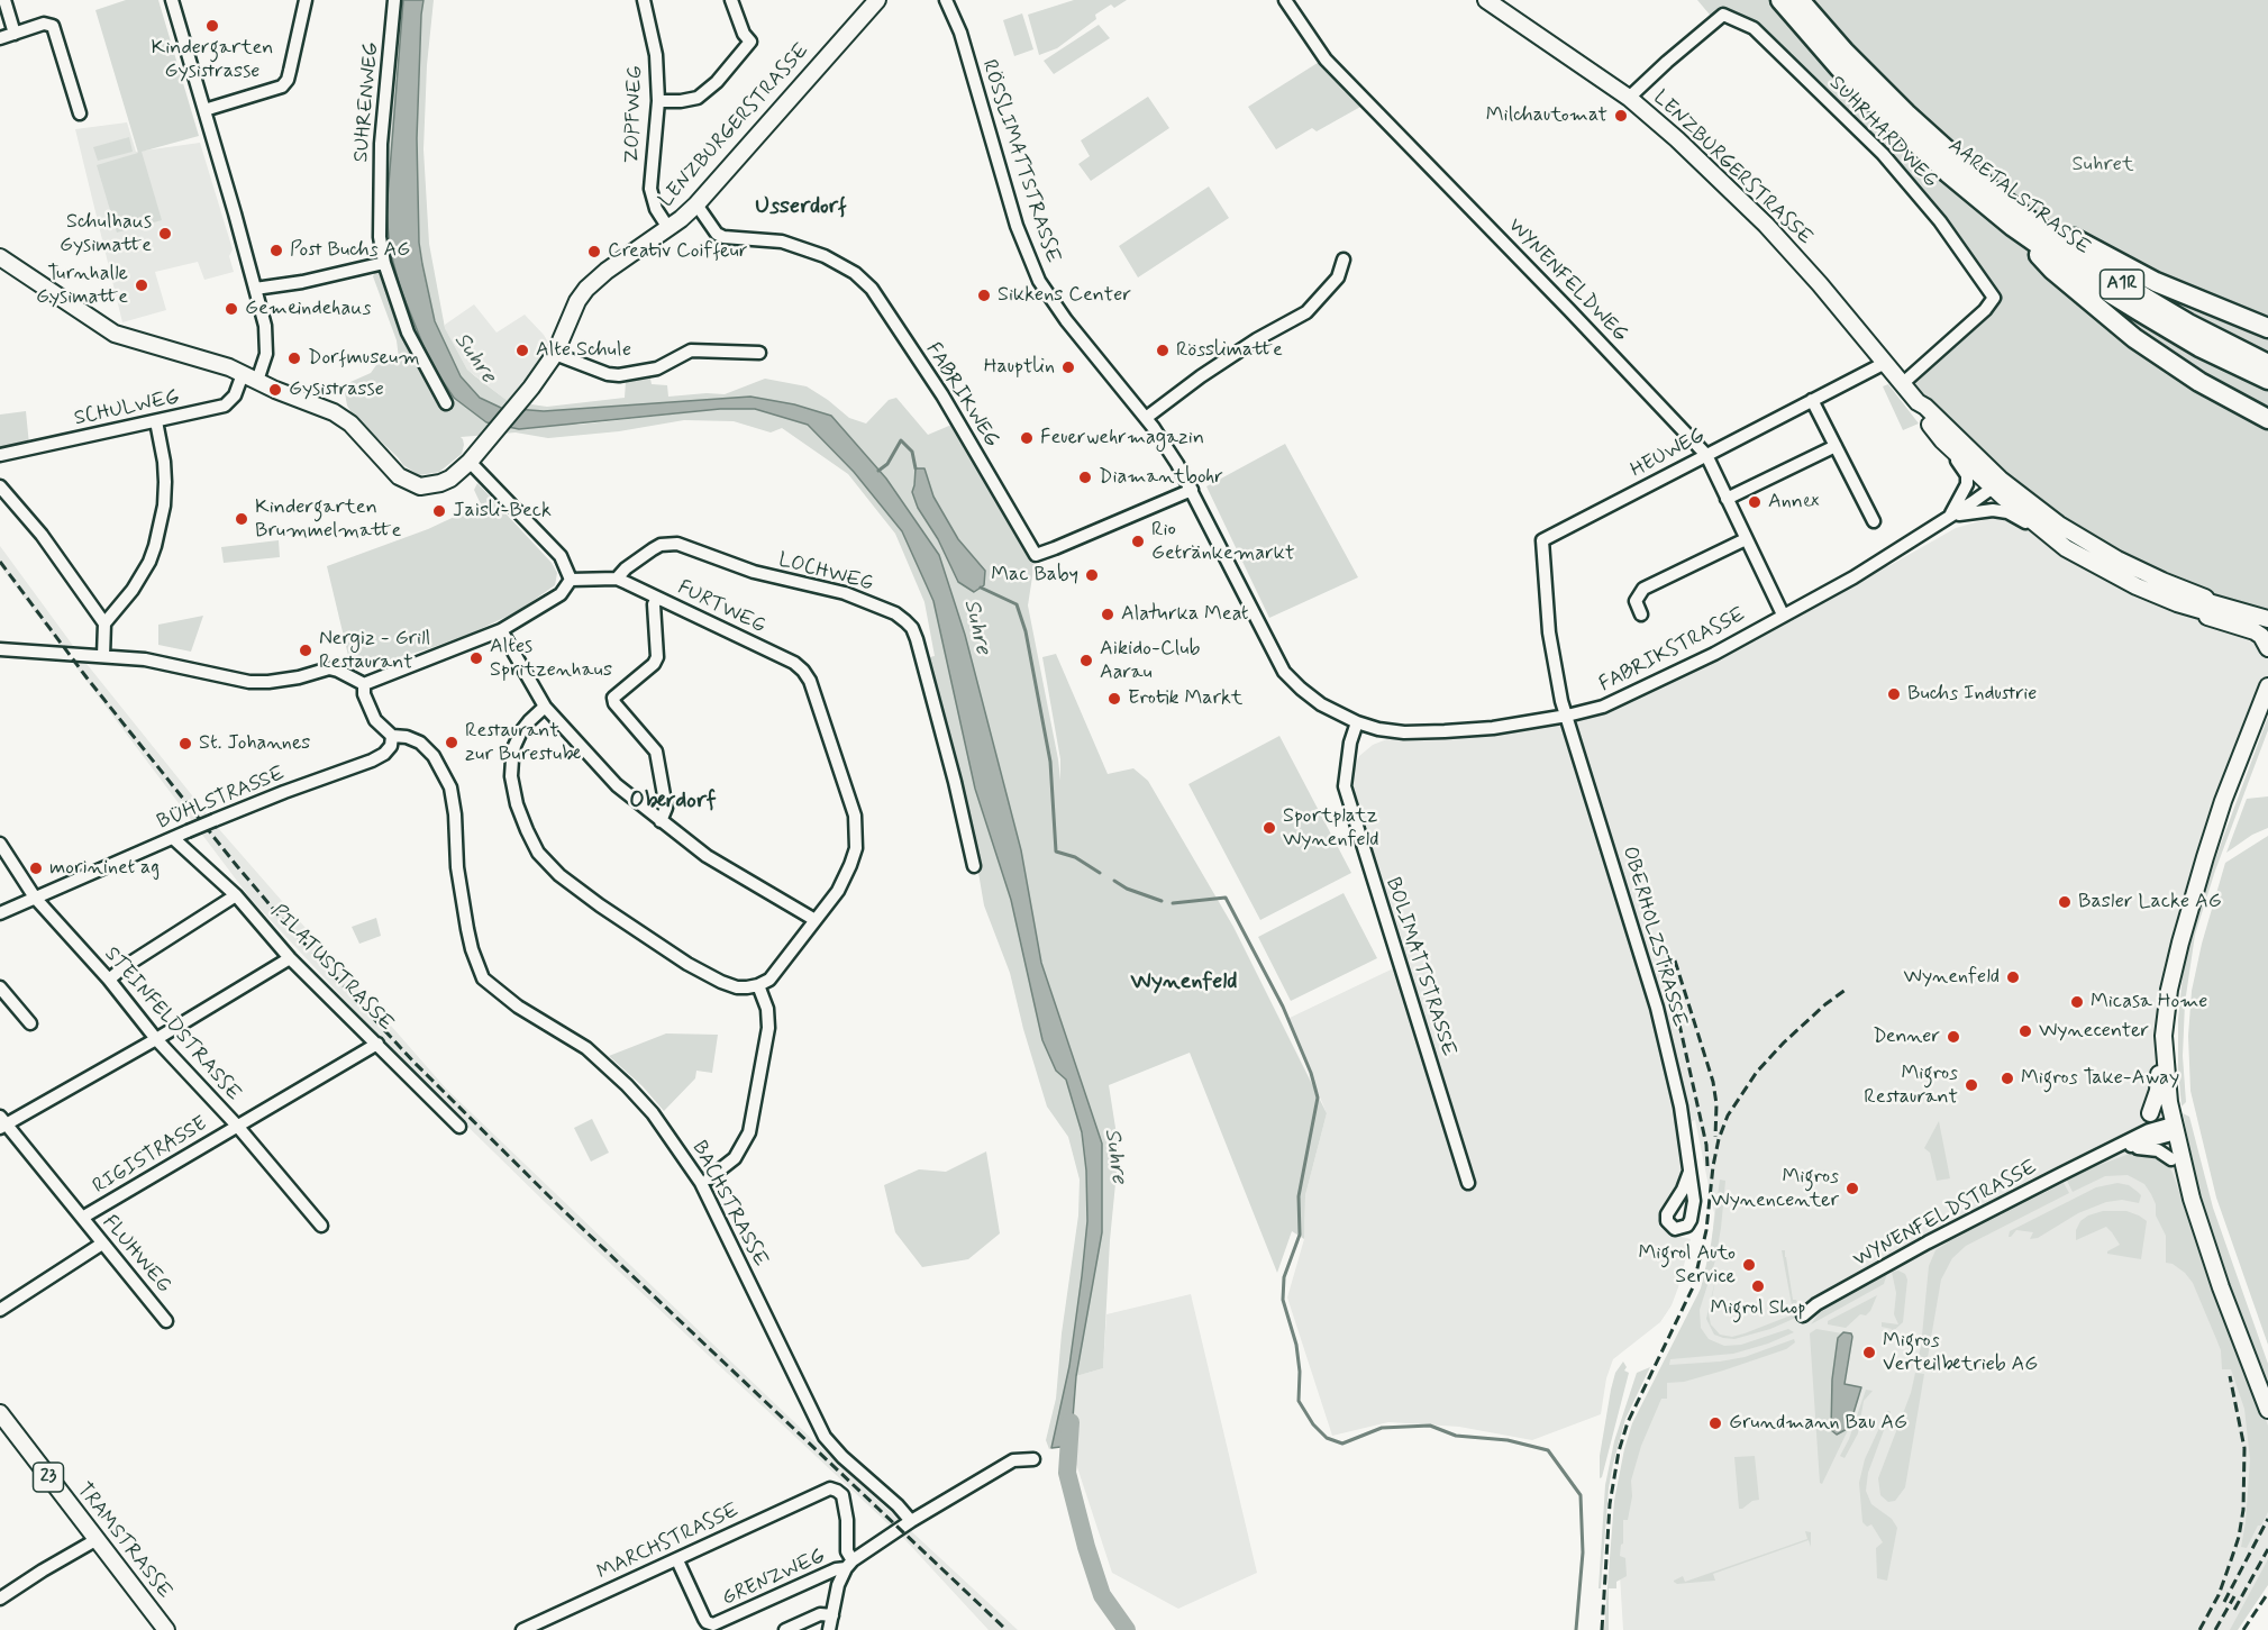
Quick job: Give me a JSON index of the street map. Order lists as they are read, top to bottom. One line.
{"streets":{"highway":["AARETALSTRASSE","A1R"],"main road":["LENZBURGERSTRASSE","23","TRAMSTRASSE"],"street":["SUHRENWEG","ZOPFWEG","SUHRHARDWEG","RÖSSLIMATTSTRASSE","WYNENFELDWEG","FABRIKWEG","SCHULWEG","HEUWEG","LOCHWEG","FURTWEG","FABRIKSTRASSE","BÜHLSTRASSE","OBERHOLZSTRASSE","BOLIMATTSTRASSE","PILATUSSTRASSE","STEINFELDSTRASSE","RIGISTRASSE","BACHSTRASSE","WYNENFELDSTRASSE","FLUHWEG","MARCHSTRASSE","GRENZWEG"]},"crossings":[["ZOPFWEG","LENZBURGERSTRASSE"],["LENZBURGERSTRASSE","SUHRHARDWEG"],["LENZBURGERSTRASSE","FABRIKWEG"],["LENZBURGERSTRASSE","SCHULWEG"],["LENZBURGERSTRASSE","HEUWEG"],["LENZBURGERSTRASSE","FABRIKSTRASSE"],["RÖSSLIMATTSTRASSE","FABRIKWEG"],["RÖSSLIMATTSTRASSE","FABRIKSTRASSE"],["WYNENFELDWEG","HEUWEG"],["WYNENFELDWEG","FABRIKSTRASSE"],["FABRIKWEG","FABRIKSTRASSE"],["HEUWEG","OBERHOLZSTRASSE"],["LOCHWEG","FURTWEG"],["FABRIKSTRASSE","OBERHOLZSTRASSE"],["FABRIKSTRASSE","BOLIMATTSTRASSE"],["BÜHLSTRASSE","PILATUSSTRASSE"],["BÜHLSTRASSE","STEINFELDSTRASSE"],["BÜHLSTRASSE","BACHSTRASSE"],["PILATUSSTRASSE","RIGISTRASSE"],["STEINFELDSTRASSE","RIGISTRASSE"],["RIGISTRASSE","FLUHWEG"],["MARCHSTRASSE","GRENZWEG"]],"districts":["Usserdorf","Oberdorf","Wynenfeld"],"water":["Suhre"],"parks":["Suhret"],"places":["Kindergarten Gysistrasse","Milchautomat","Schulhaus Gysimatte","Post Buchs AG","Creativ Coiffeur","Turnhalle Gysimatte","Sikkens Center","Gemeindehaus","Alte Schule","Rösslimatte","Dorfmuseum","Hauptlin","Gysistrasse","Feuerwehrmagazin","Diamantbohr","Annex","Jaisli-Beck","Kindergarten Brummelmatte","Rio Getränkemarkt","Mac Baby","Alaturka Meat","Nergiz - Grill Restaurant","Altes Spritzenhaus","Aikido-Club Aarau","Buchs Industrie","Erotik Markt","Restaurant zur Burestube","St. Johannes","Sportplatz Wynenfeld","morininet ag","Basler Lacke AG","Wynenfeld","Micasa Home","Wynecenter","Denner","Migros Take-Away","Migros Restaurant","Migros Wynencenter","Migrol Auto Service","Migrol Shop","Migros Verteilbetrieb AG","Grundmann Bau AG"]}
